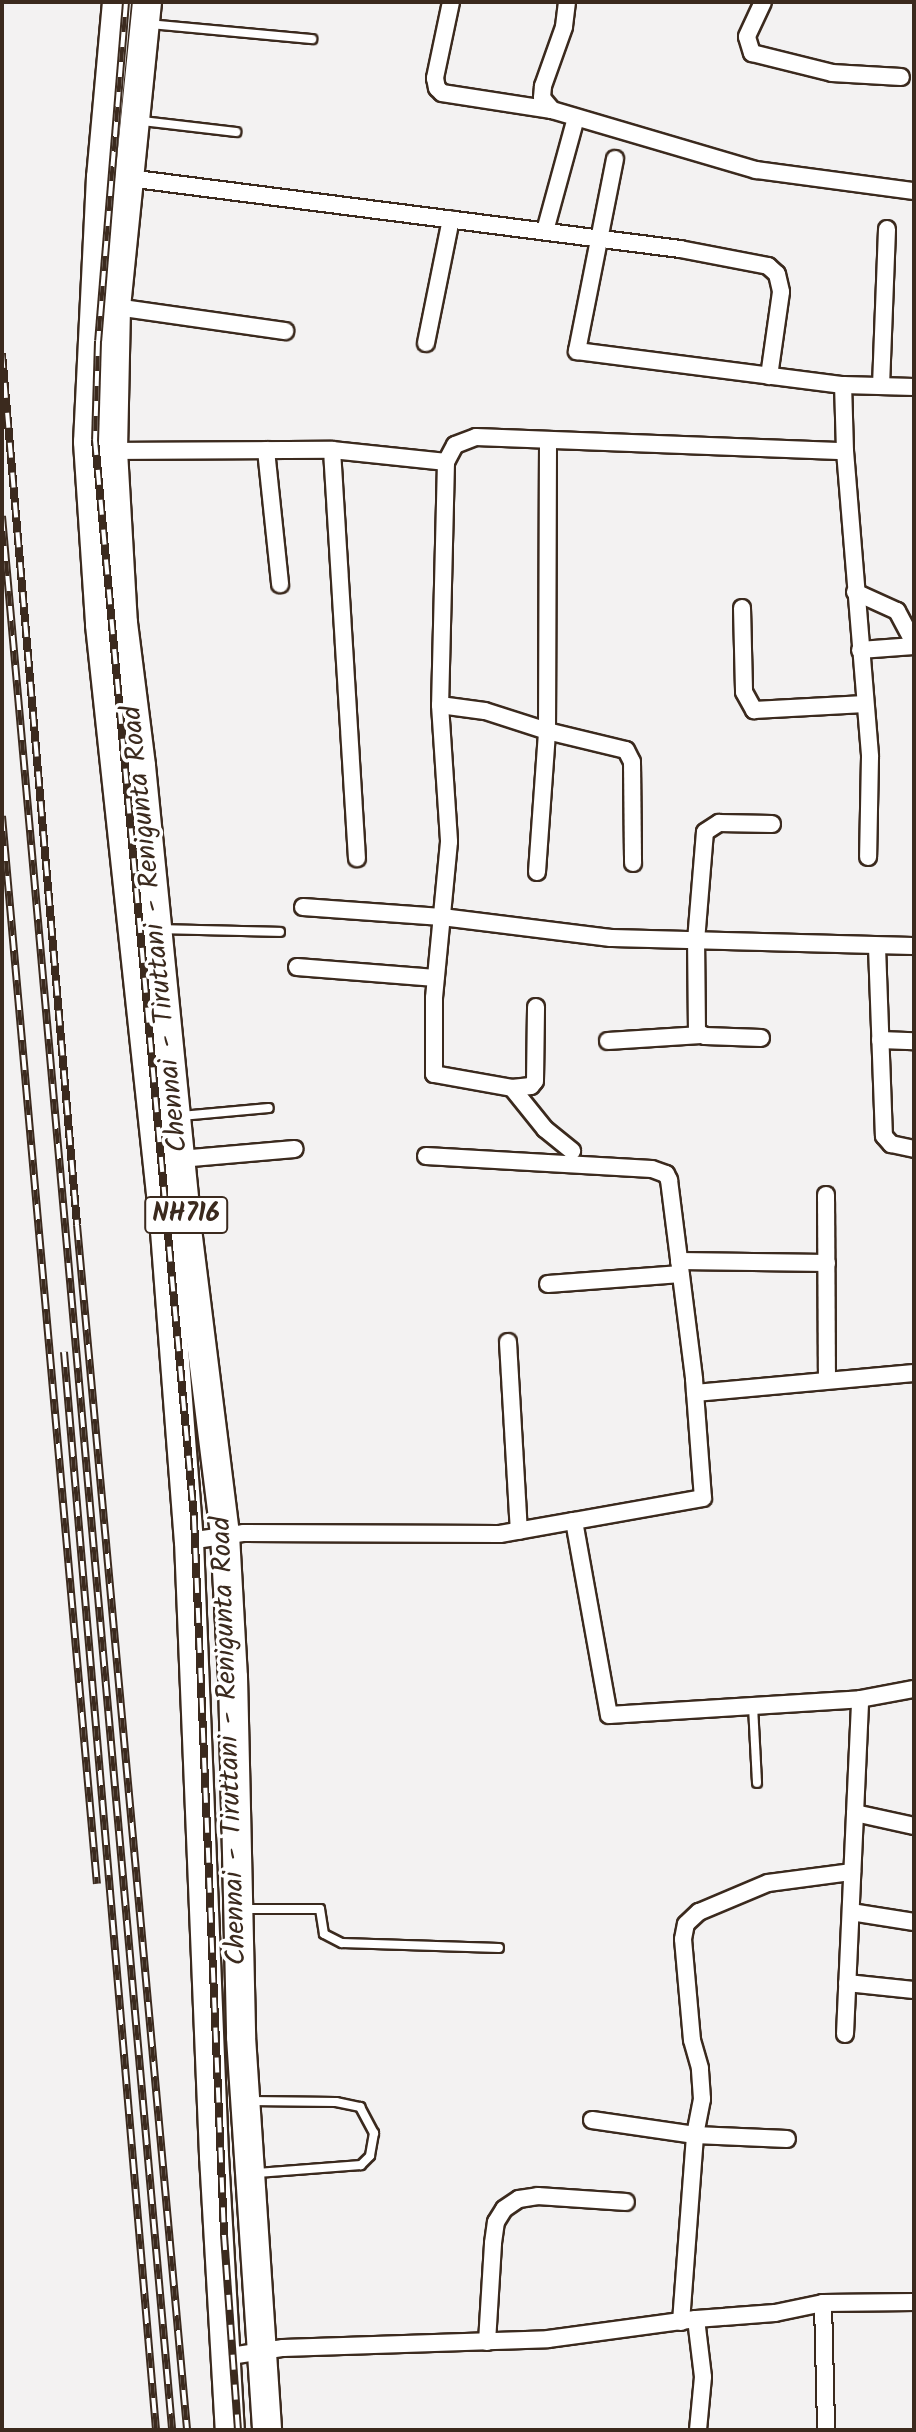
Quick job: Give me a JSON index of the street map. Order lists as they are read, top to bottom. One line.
{"streets":{"highway":["Chennai - Tiruttani - Renigunta Road","NH716"]}}
